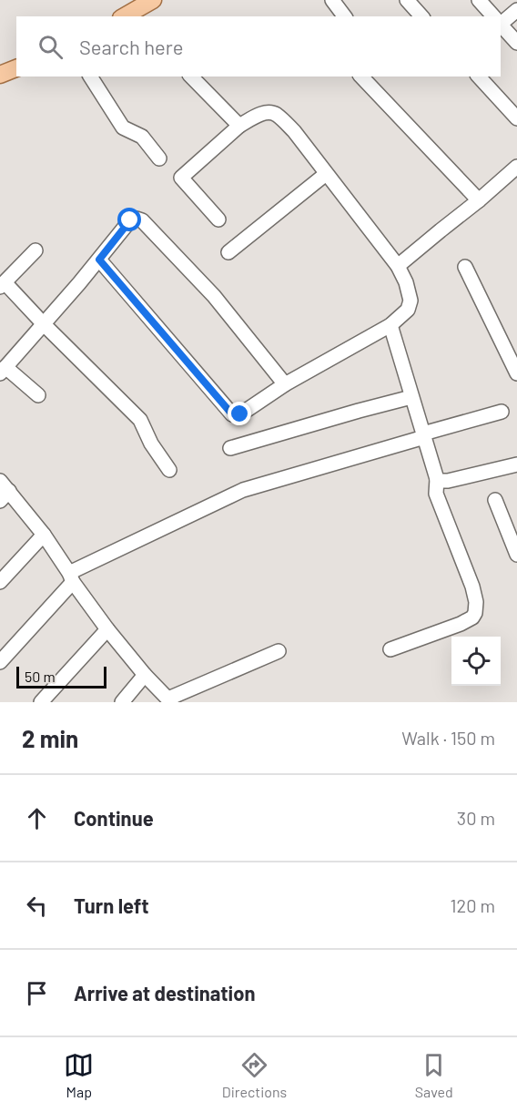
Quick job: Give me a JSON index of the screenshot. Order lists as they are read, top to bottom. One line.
{"scale_bar":"50 m","page":{"search":"Search here","scale":"50 m","heading":["2 min","Walk · 150 m"],"list":[["Continue","30 m"],["Turn left","120 m"],"Arrive at destination"],"nav":["Map","Directions","Saved"]}}
